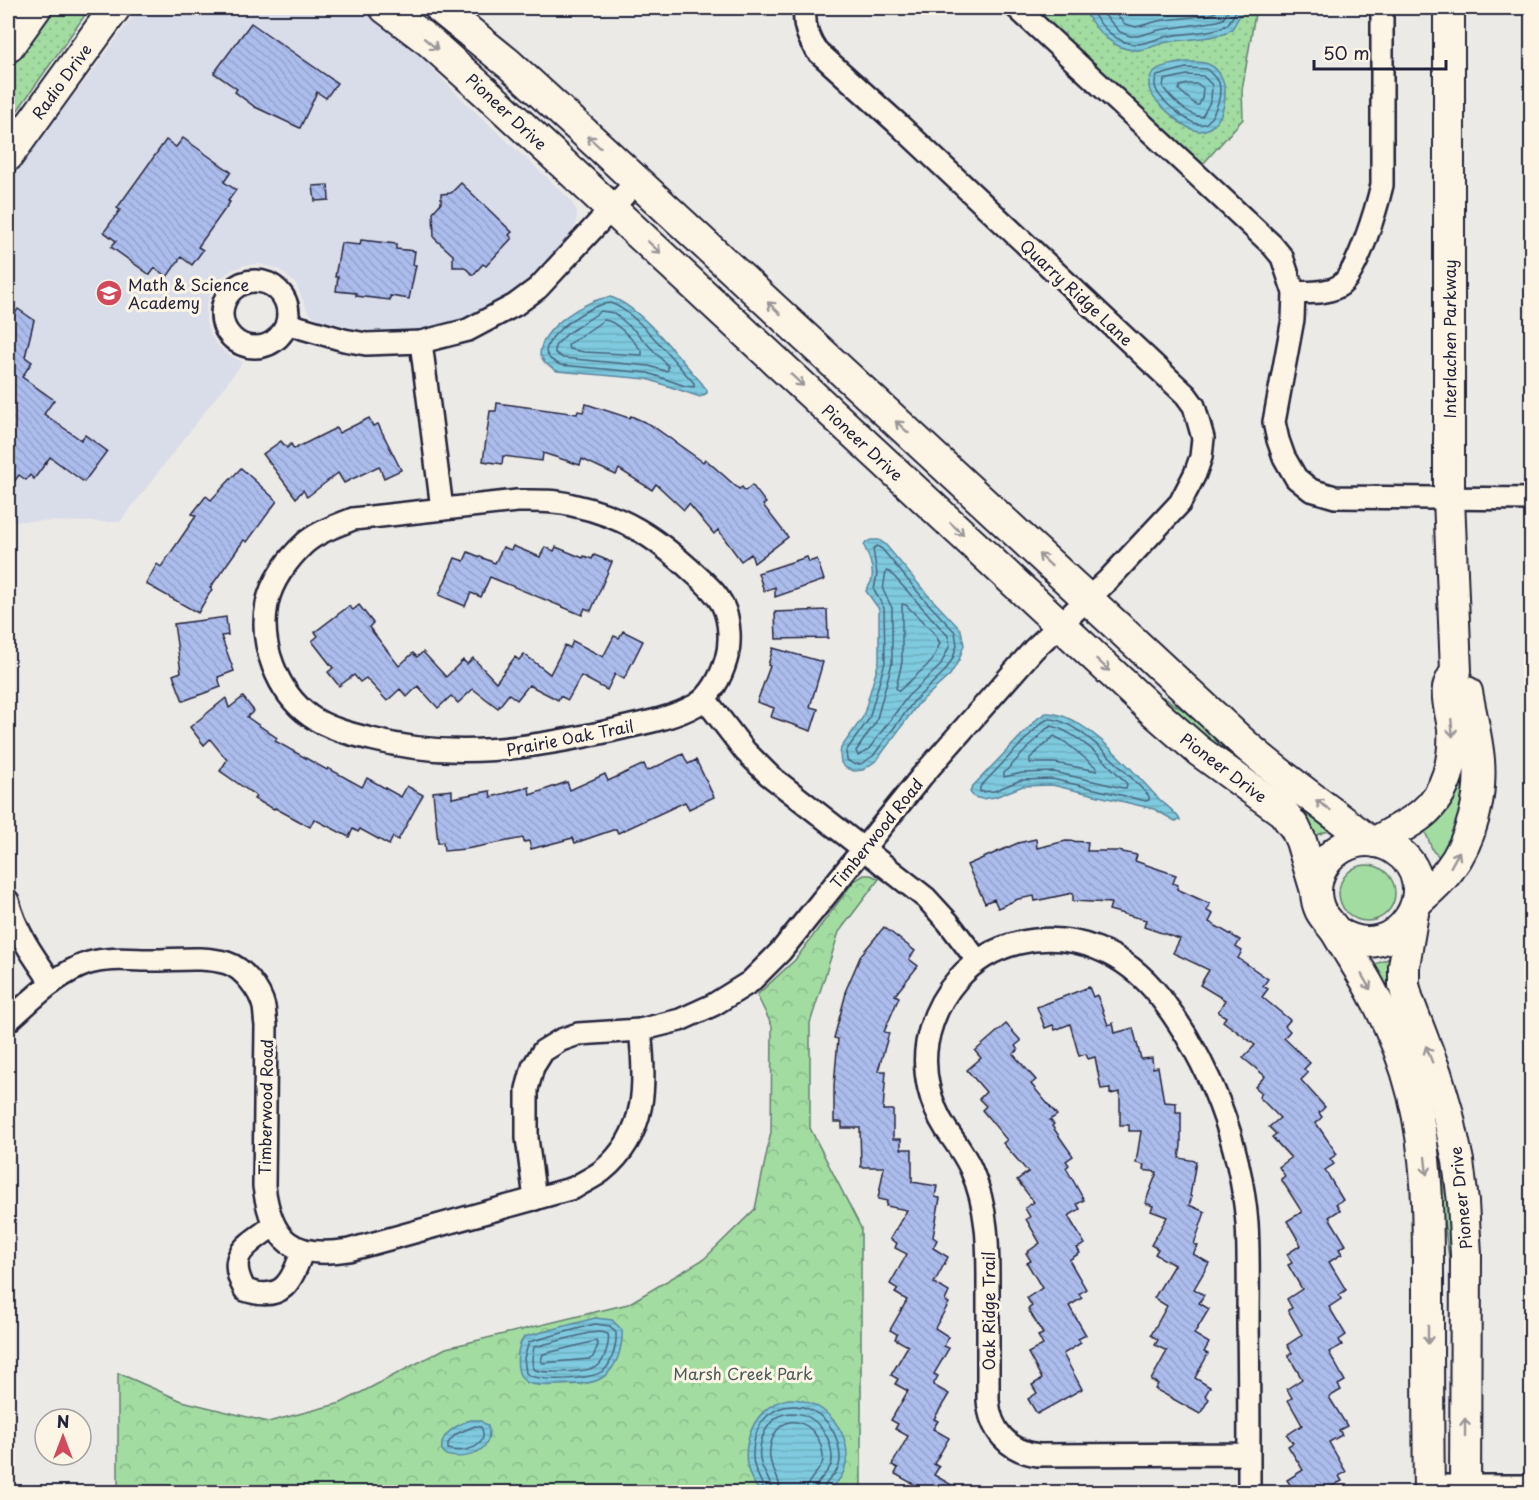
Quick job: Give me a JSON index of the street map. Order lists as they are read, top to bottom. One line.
{"streets":{"street":["Radio Drive","Pioneer Drive","Quarry Ridge Lane","Interlachen Parkway","Prairie Oak Trail","Timberwood Road","Oak Ridge Trail"]},"crossings":[["Pioneer Drive","Quarry Ridge Lane"],["Pioneer Drive","Interlachen Parkway"],["Pioneer Drive","Timberwood Road"],["Quarry Ridge Lane","Timberwood Road"]],"parks":["Marsh Creek Park"],"places":{"school or university":["Math & Science Academy"]},"scale_bar":"50 m","north":"top"}
